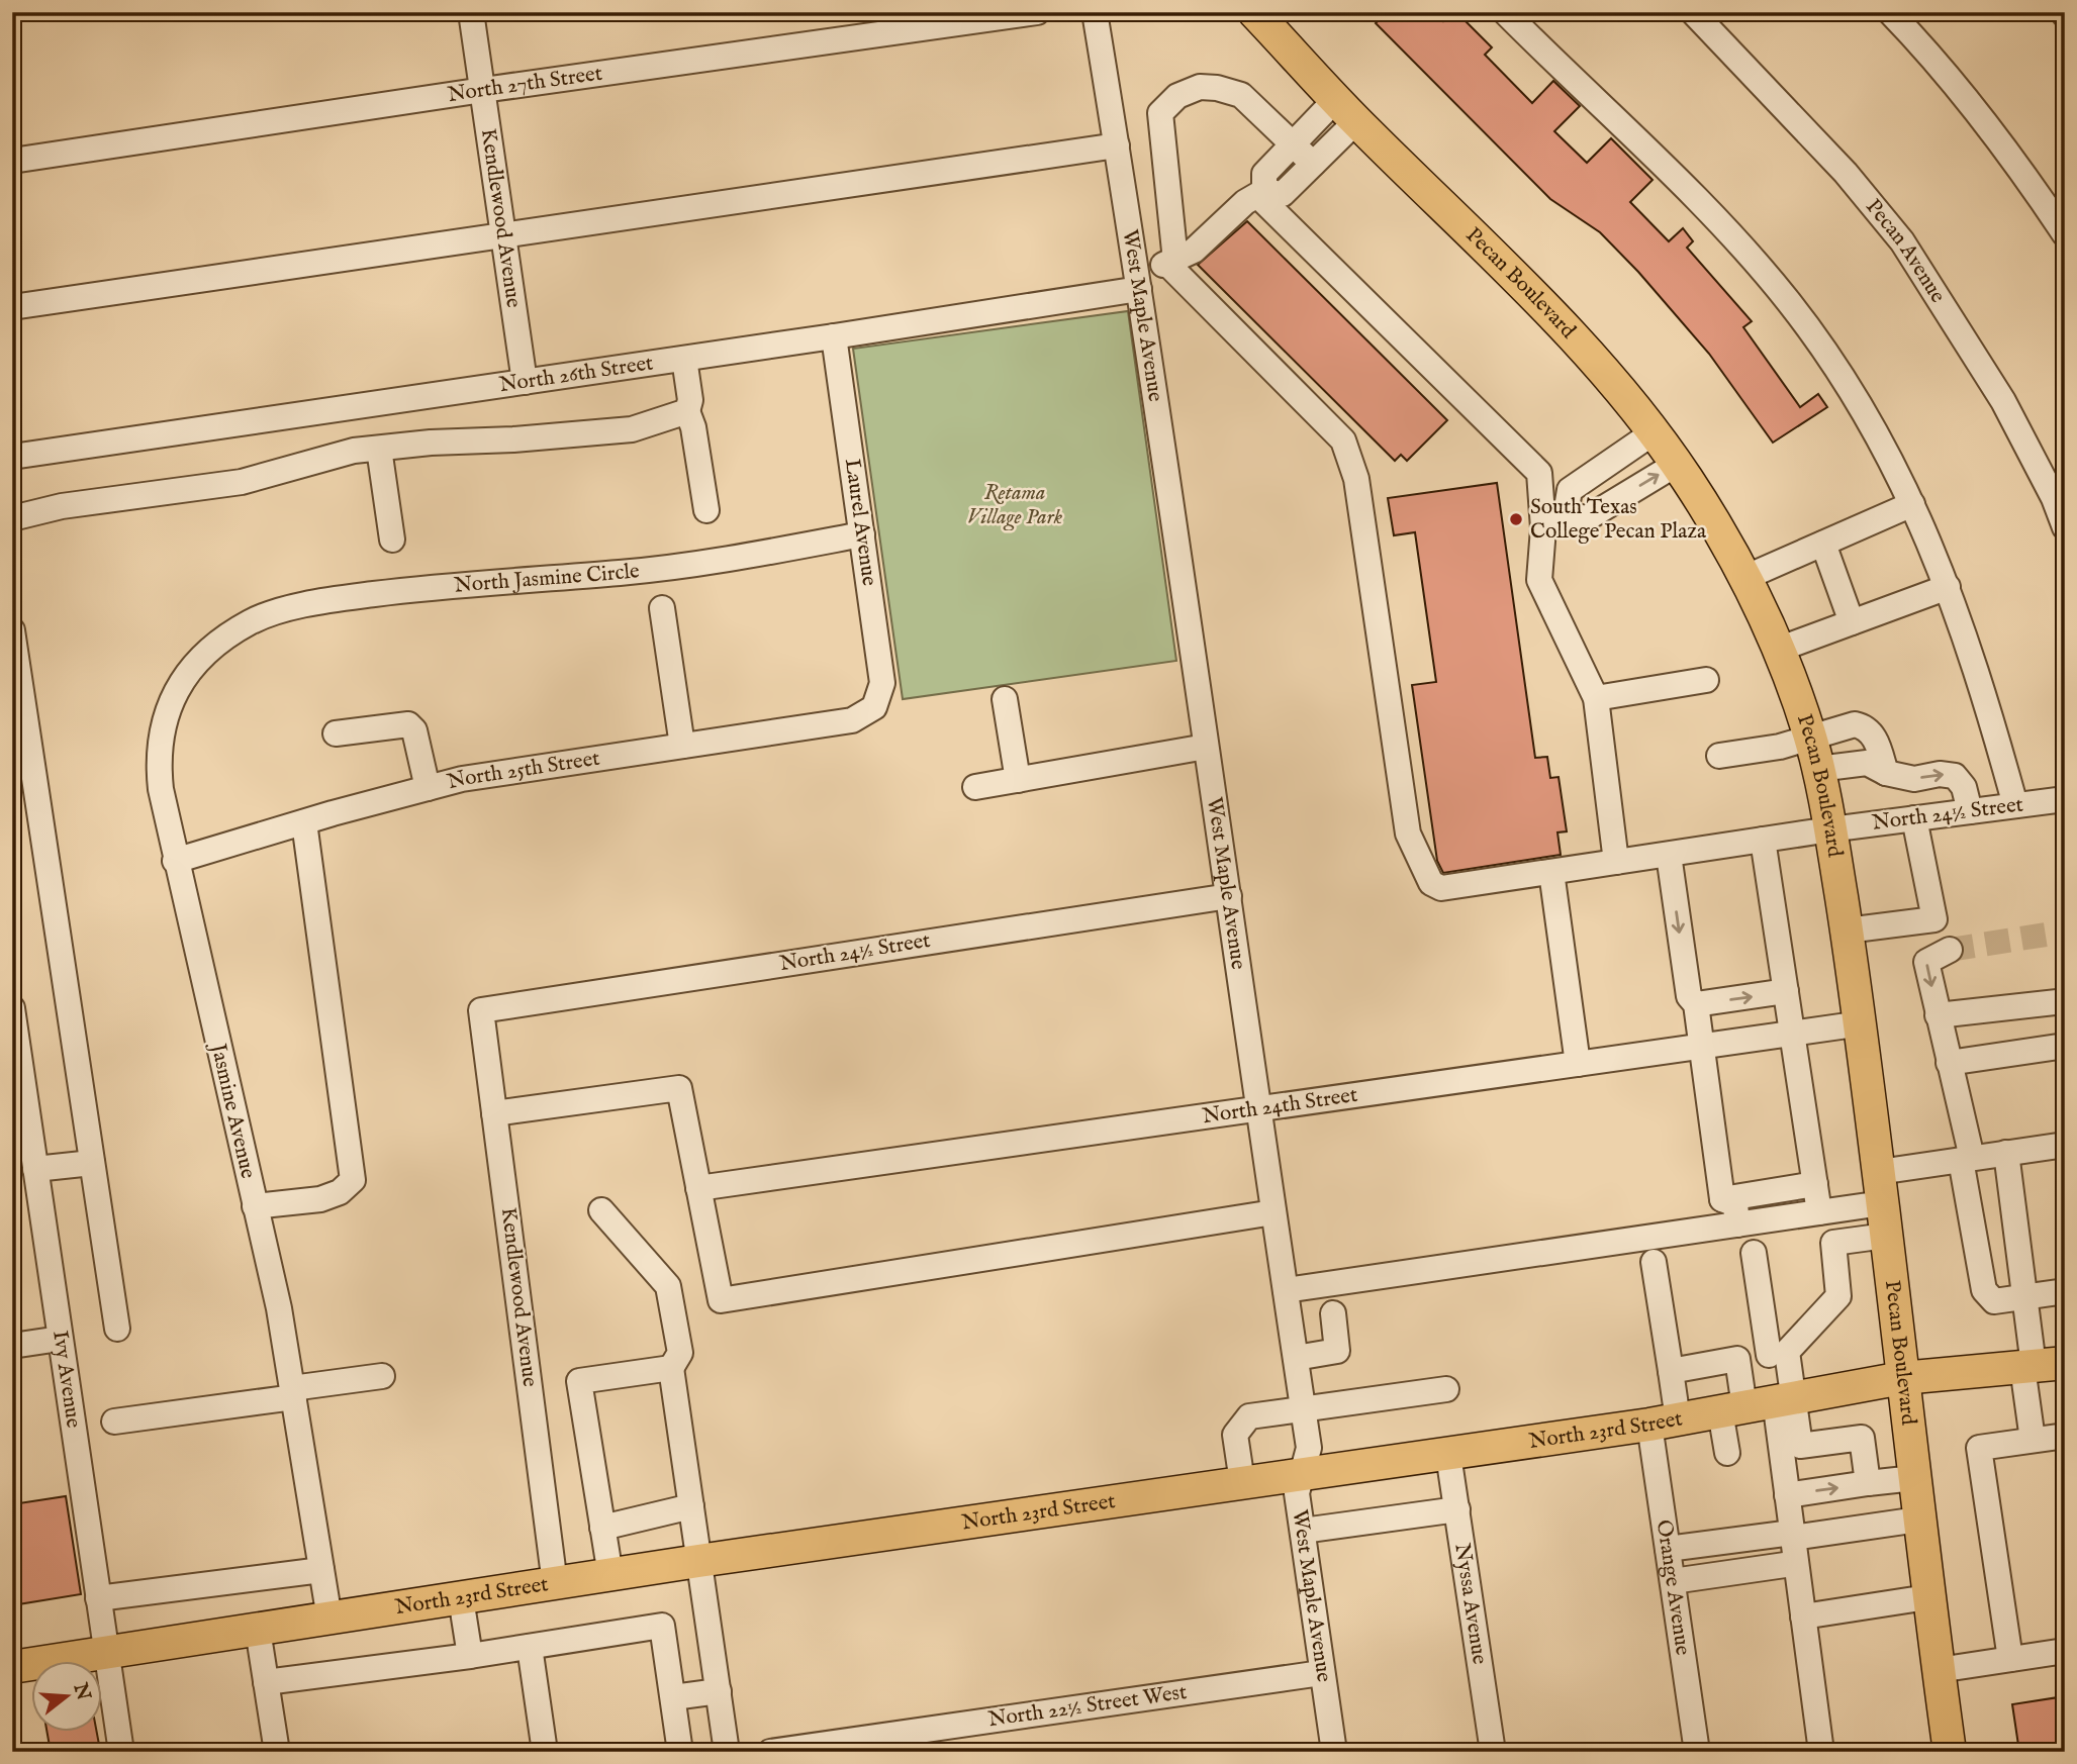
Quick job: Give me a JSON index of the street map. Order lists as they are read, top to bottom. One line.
{"streets":{"main road":["Pecan Boulevard","North 23rd Street"],"street":["North 27th Street","Kendlewood Avenue","Pecan Avenue","West Maple Avenue","North 26th Street","Laurel Avenue","North Jasmine Circle","North 25th Street","North 24½ Street","North 24th Street","Jasmine Avenue","Ivy Avenue","Orange Avenue","Nyssa Avenue","North 22½ Street West"]},"crossings":[["North 27th Street","Kendlewood Avenue"],["Kendlewood Avenue","North 26th Street"],["Kendlewood Avenue","North 24½ Street"],["Kendlewood Avenue","North 23rd Street"],["Pecan Boulevard","North 24½ Street"],["Pecan Boulevard","North 24th Street"],["Pecan Boulevard","North 23rd Street"],["West Maple Avenue","North 26th Street"],["West Maple Avenue","North 24½ Street"],["West Maple Avenue","North 24th Street"],["West Maple Avenue","North 23rd Street"],["West Maple Avenue","North 22½ Street West"],["North 26th Street","Laurel Avenue"],["North 26th Street","North 24½ Street"],["Laurel Avenue","North Jasmine Circle"],["Laurel Avenue","North 25th Street"],["North Jasmine Circle","Jasmine Avenue"],["North 25th Street","Jasmine Avenue"],["Jasmine Avenue","North 23rd Street"],["Ivy Avenue","North 23rd Street"],["North 23rd Street","Orange Avenue"],["North 23rd Street","Nyssa Avenue"]],"parks":["Retama Village Park"],"places":["South Texas College Pecan Plaza"],"north":"right"}
